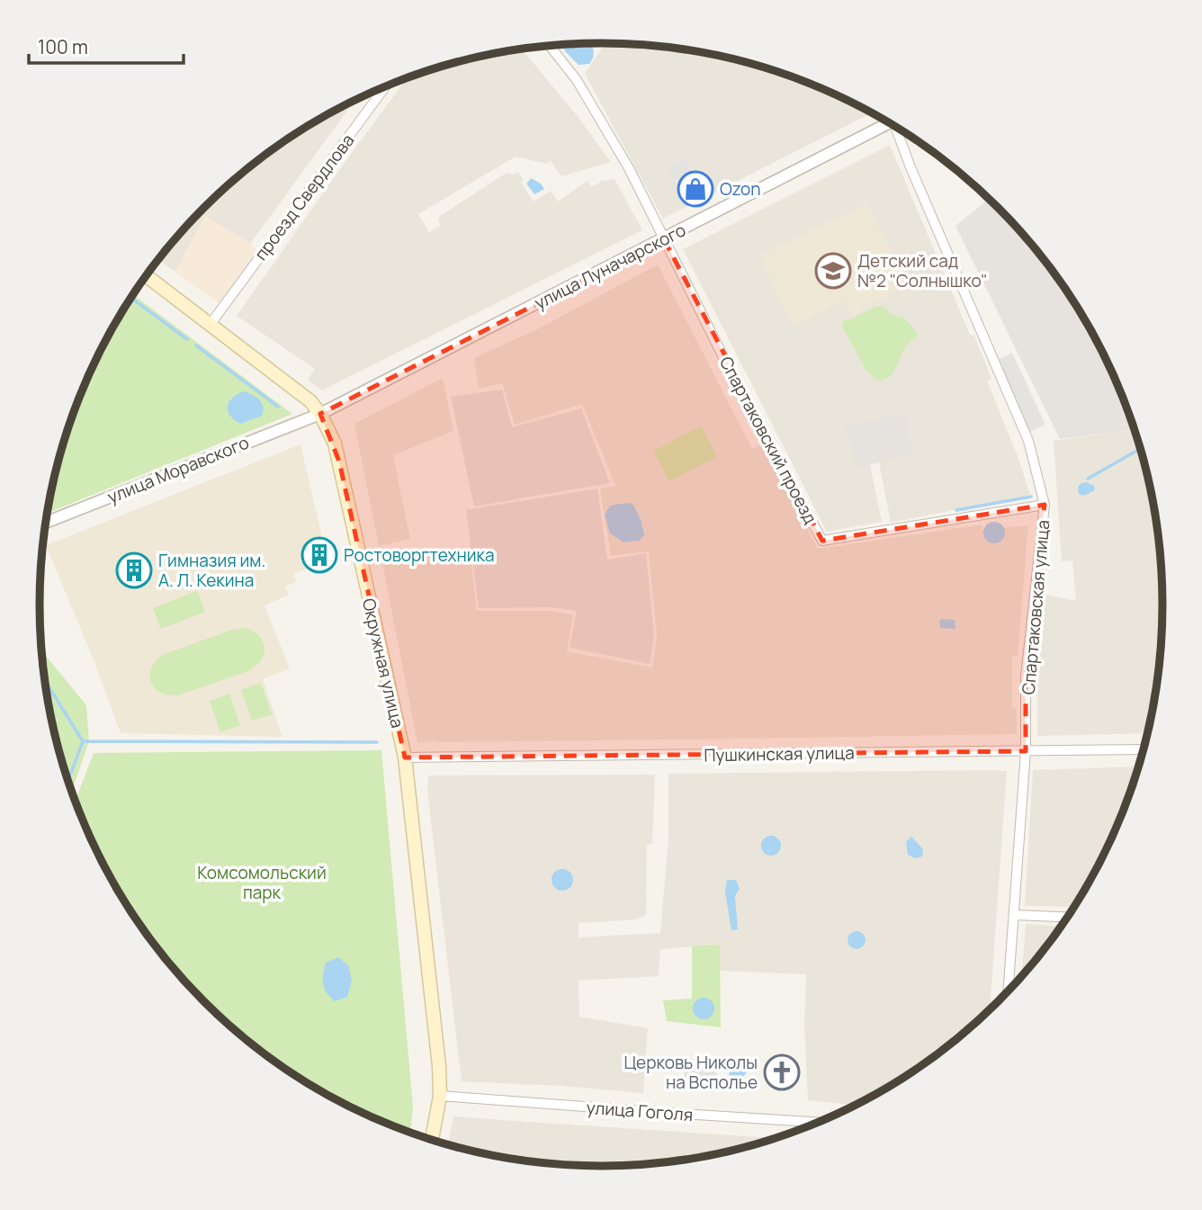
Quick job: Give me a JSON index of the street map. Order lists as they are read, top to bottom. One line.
{"streets":{"main road":["Окружная улица"],"street":["проезд Свердлова","улица Луначарского","Спартаковский проезд","улица Моравского","Спартаковская улица","Пушкинская улица","улица Гоголя"]},"crossings":[["проезд Свердлова","Окружная улица"],["улица Луначарского","Спартаковский проезд"],["улица Луначарского","улица Моравского"],["улица Луначарского","Окружная улица"],["Спартаковский проезд","Спартаковская улица"],["улица Моравского","Окружная улица"],["Спартаковская улица","Пушкинская улица"],["Окружная улица","Пушкинская улица"],["Окружная улица","улица Гоголя"]],"parks":["Комсомольский парк"],"places":{"shop":["Ozon"],"school or university":["Детский сад №2 \"Солнышко\""],"building":["Ростоворгтехника","Гимназия им. А. Л. Кекина"],"church":["Церковь Николы на Всполье"]},"scale_bar":"100 m"}
